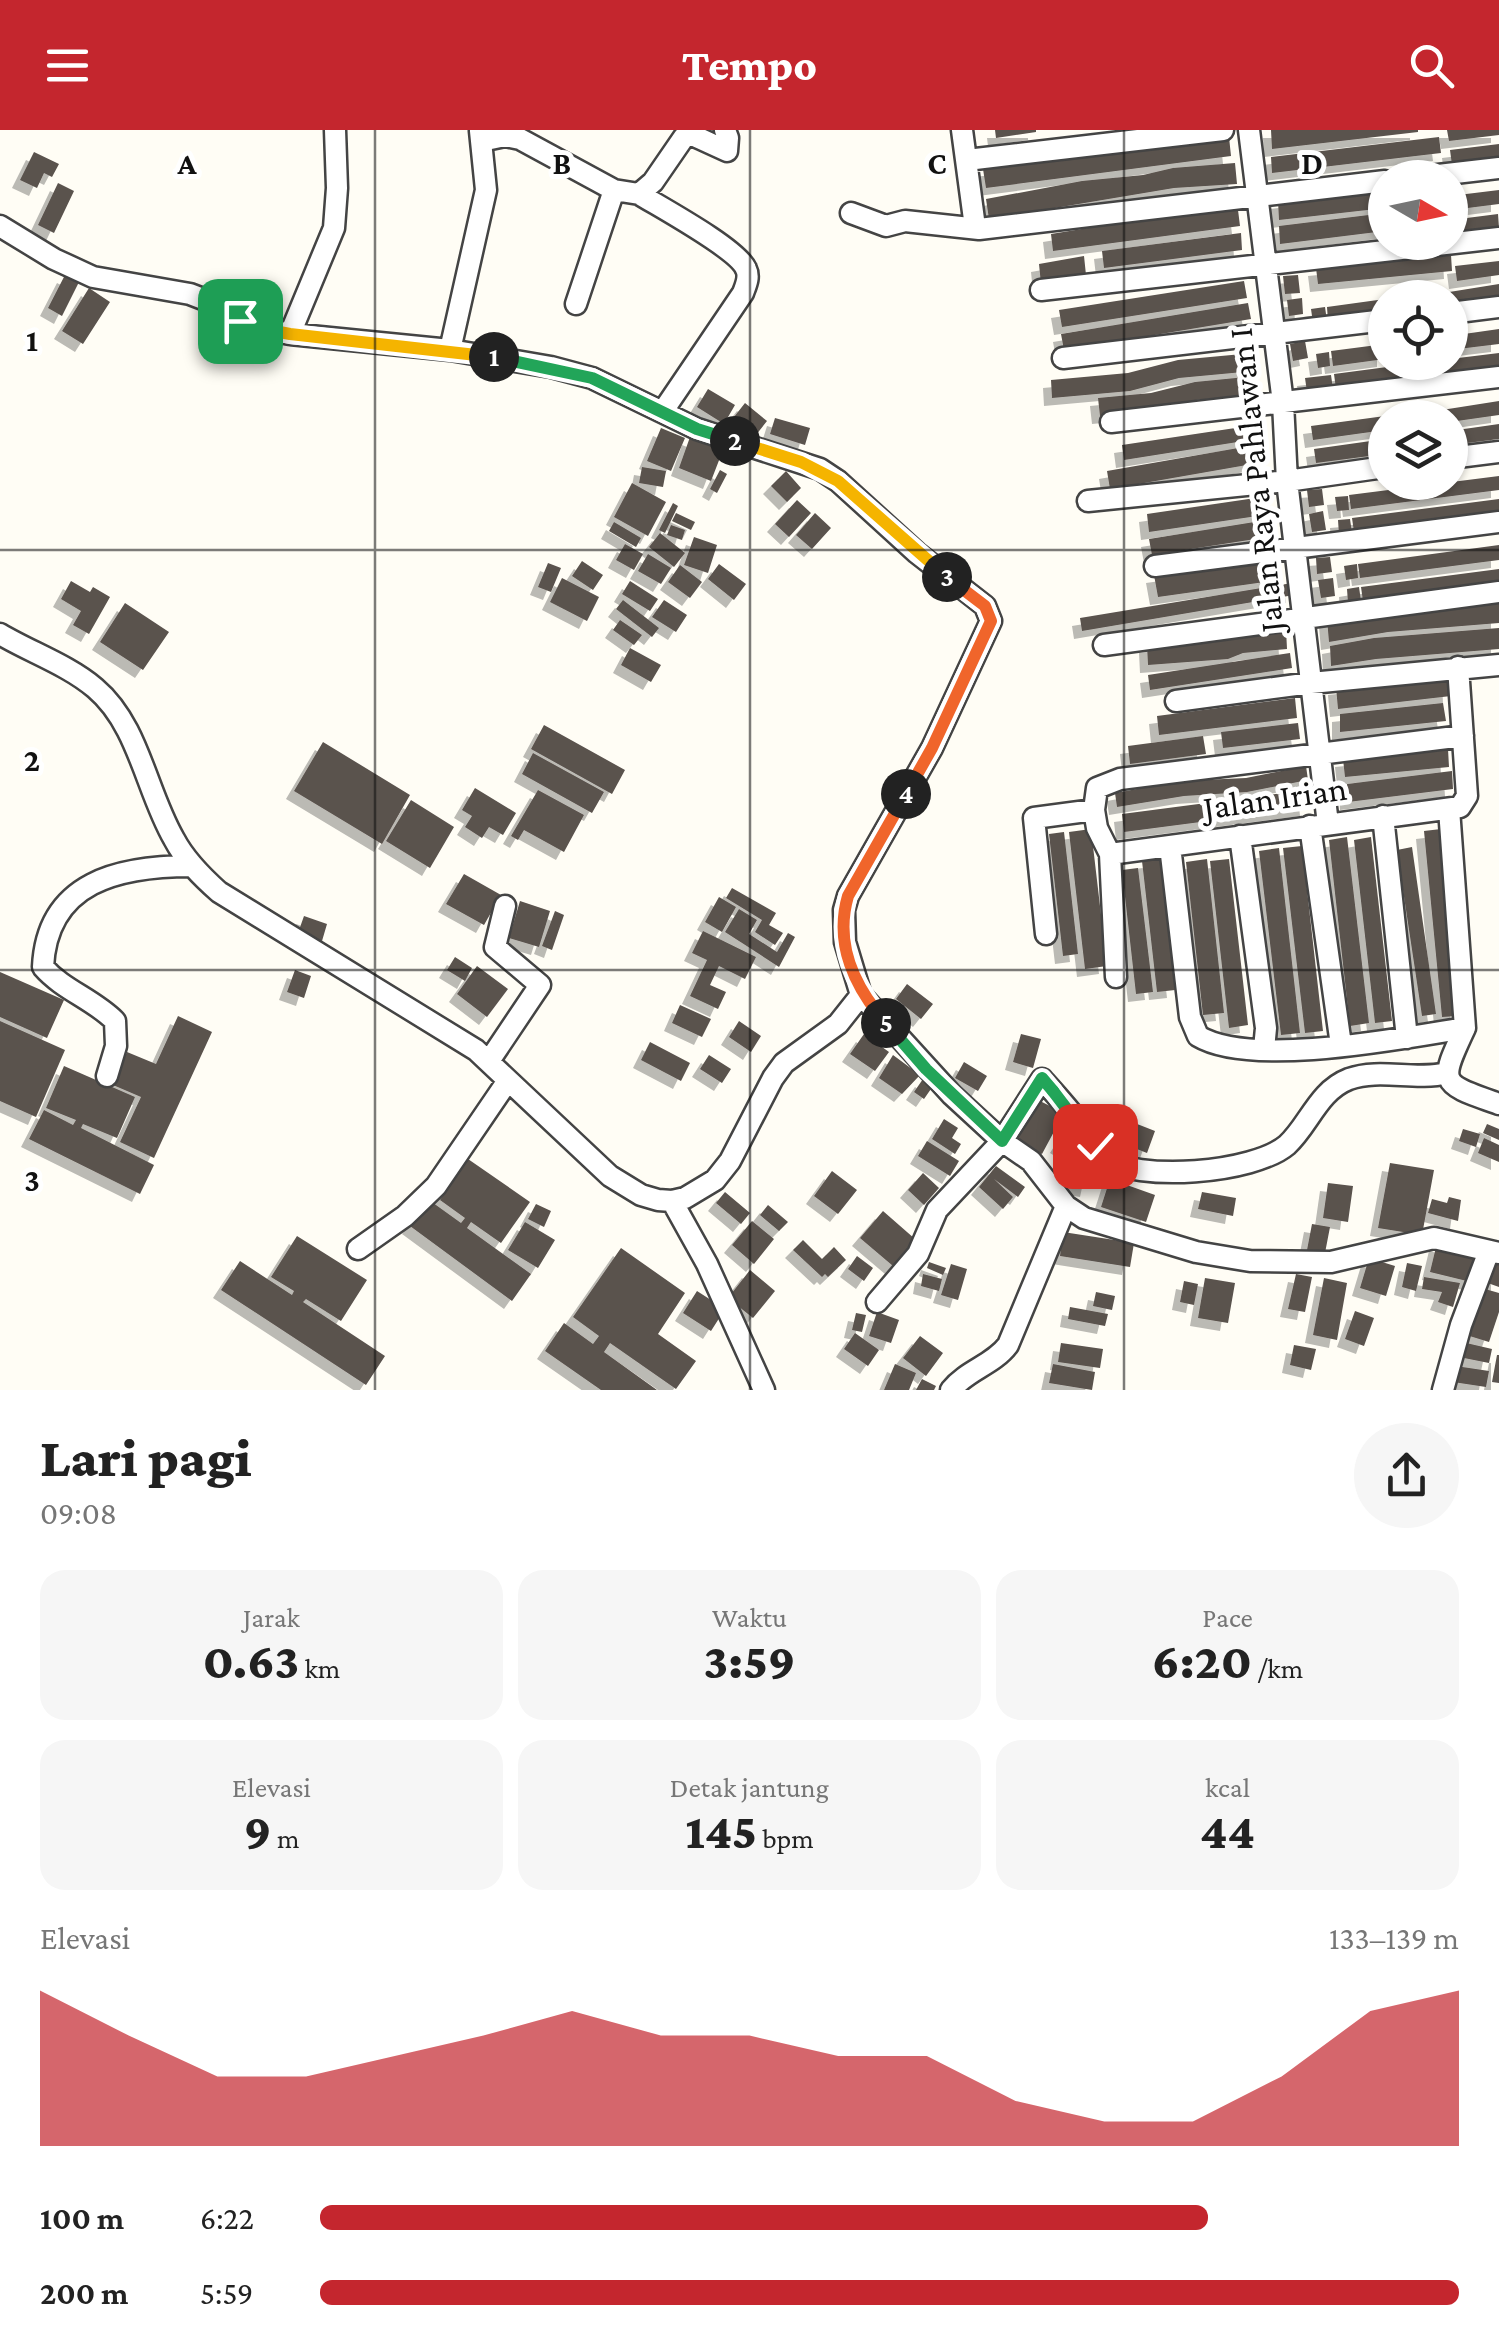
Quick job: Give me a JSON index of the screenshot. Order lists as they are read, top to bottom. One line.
{"streets":{"street":["Jalan Raya Pahlawan I","Jalan Irian"]},"crossings":[["Jalan Raya Pahlawan I","Jalan Irian"]],"north":"right","page":{"header":"Tempo","pins":["1","2","3","4","5"],"heading":["Lari pagi","09:08"],"stats":[["Jarak","0.63 km"],["Waktu","3:59"],["Pace","6:20 /km"],["Elevasi","9 m"],["Detak jantung","145 bpm"],["kcal","44"]],"chart":["Elevasi","133–139 m"],"list":[{"name":"100 m","note":"6:22"},{"name":"200 m","note":"5:59"}]},"grid":{"columns":["A","B","C","D"],"rows":["1","2","3"]}}
